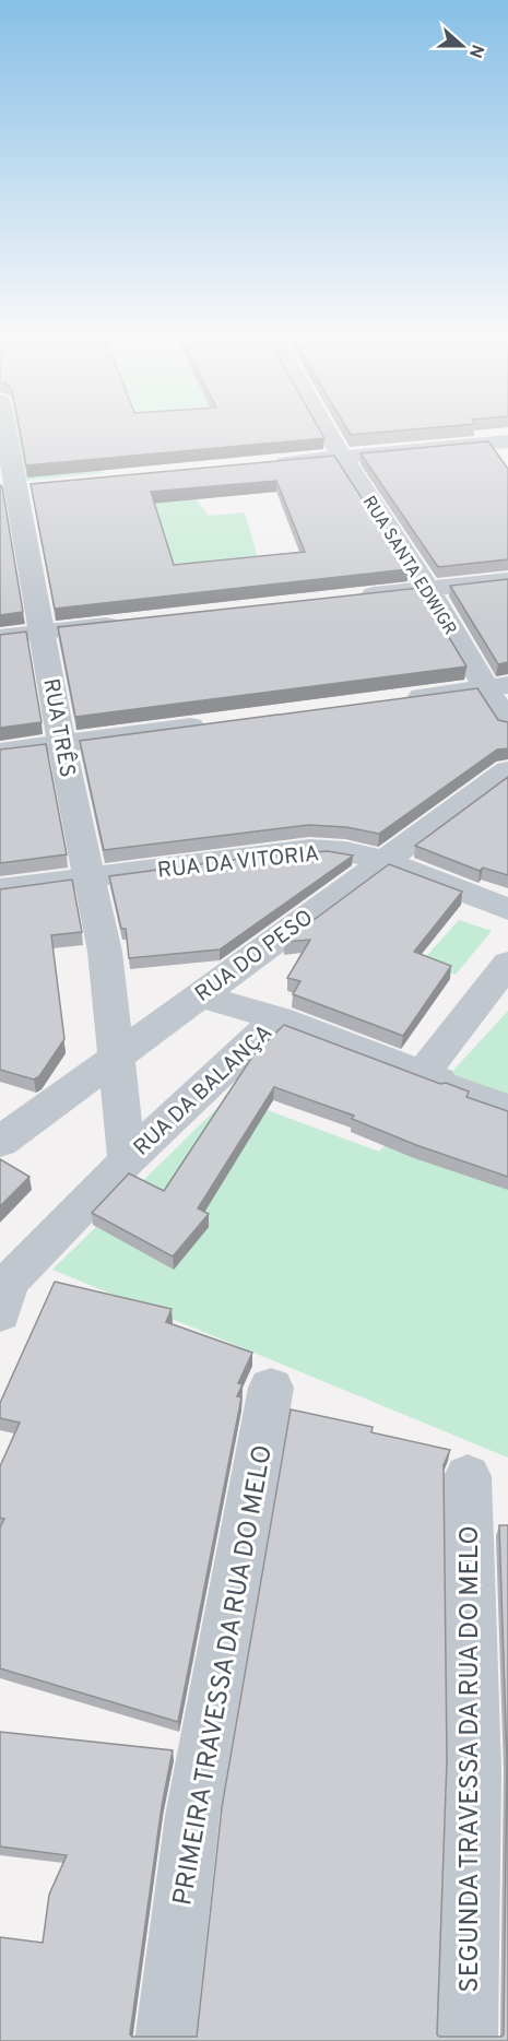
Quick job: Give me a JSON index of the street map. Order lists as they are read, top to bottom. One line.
{"streets":{"street":["RUA SANTA EDWIGR","RUA TRÊS","RUA DA VITORIA","RUA DO PESO","RUA DA BALANÇA","PRIMEIRA TRAVESSA DA RUA DO MELO","SEGUNDA TRAVESSA DA RUA DO MELO"]},"crossings":[["RUA TRÊS","RUA DA VITORIA"],["RUA TRÊS","RUA DO PESO"],["RUA TRÊS","RUA DA BALANÇA"],["RUA DA VITORIA","RUA DO PESO"],["RUA DO PESO","RUA DA BALANÇA"]],"north":"right"}
